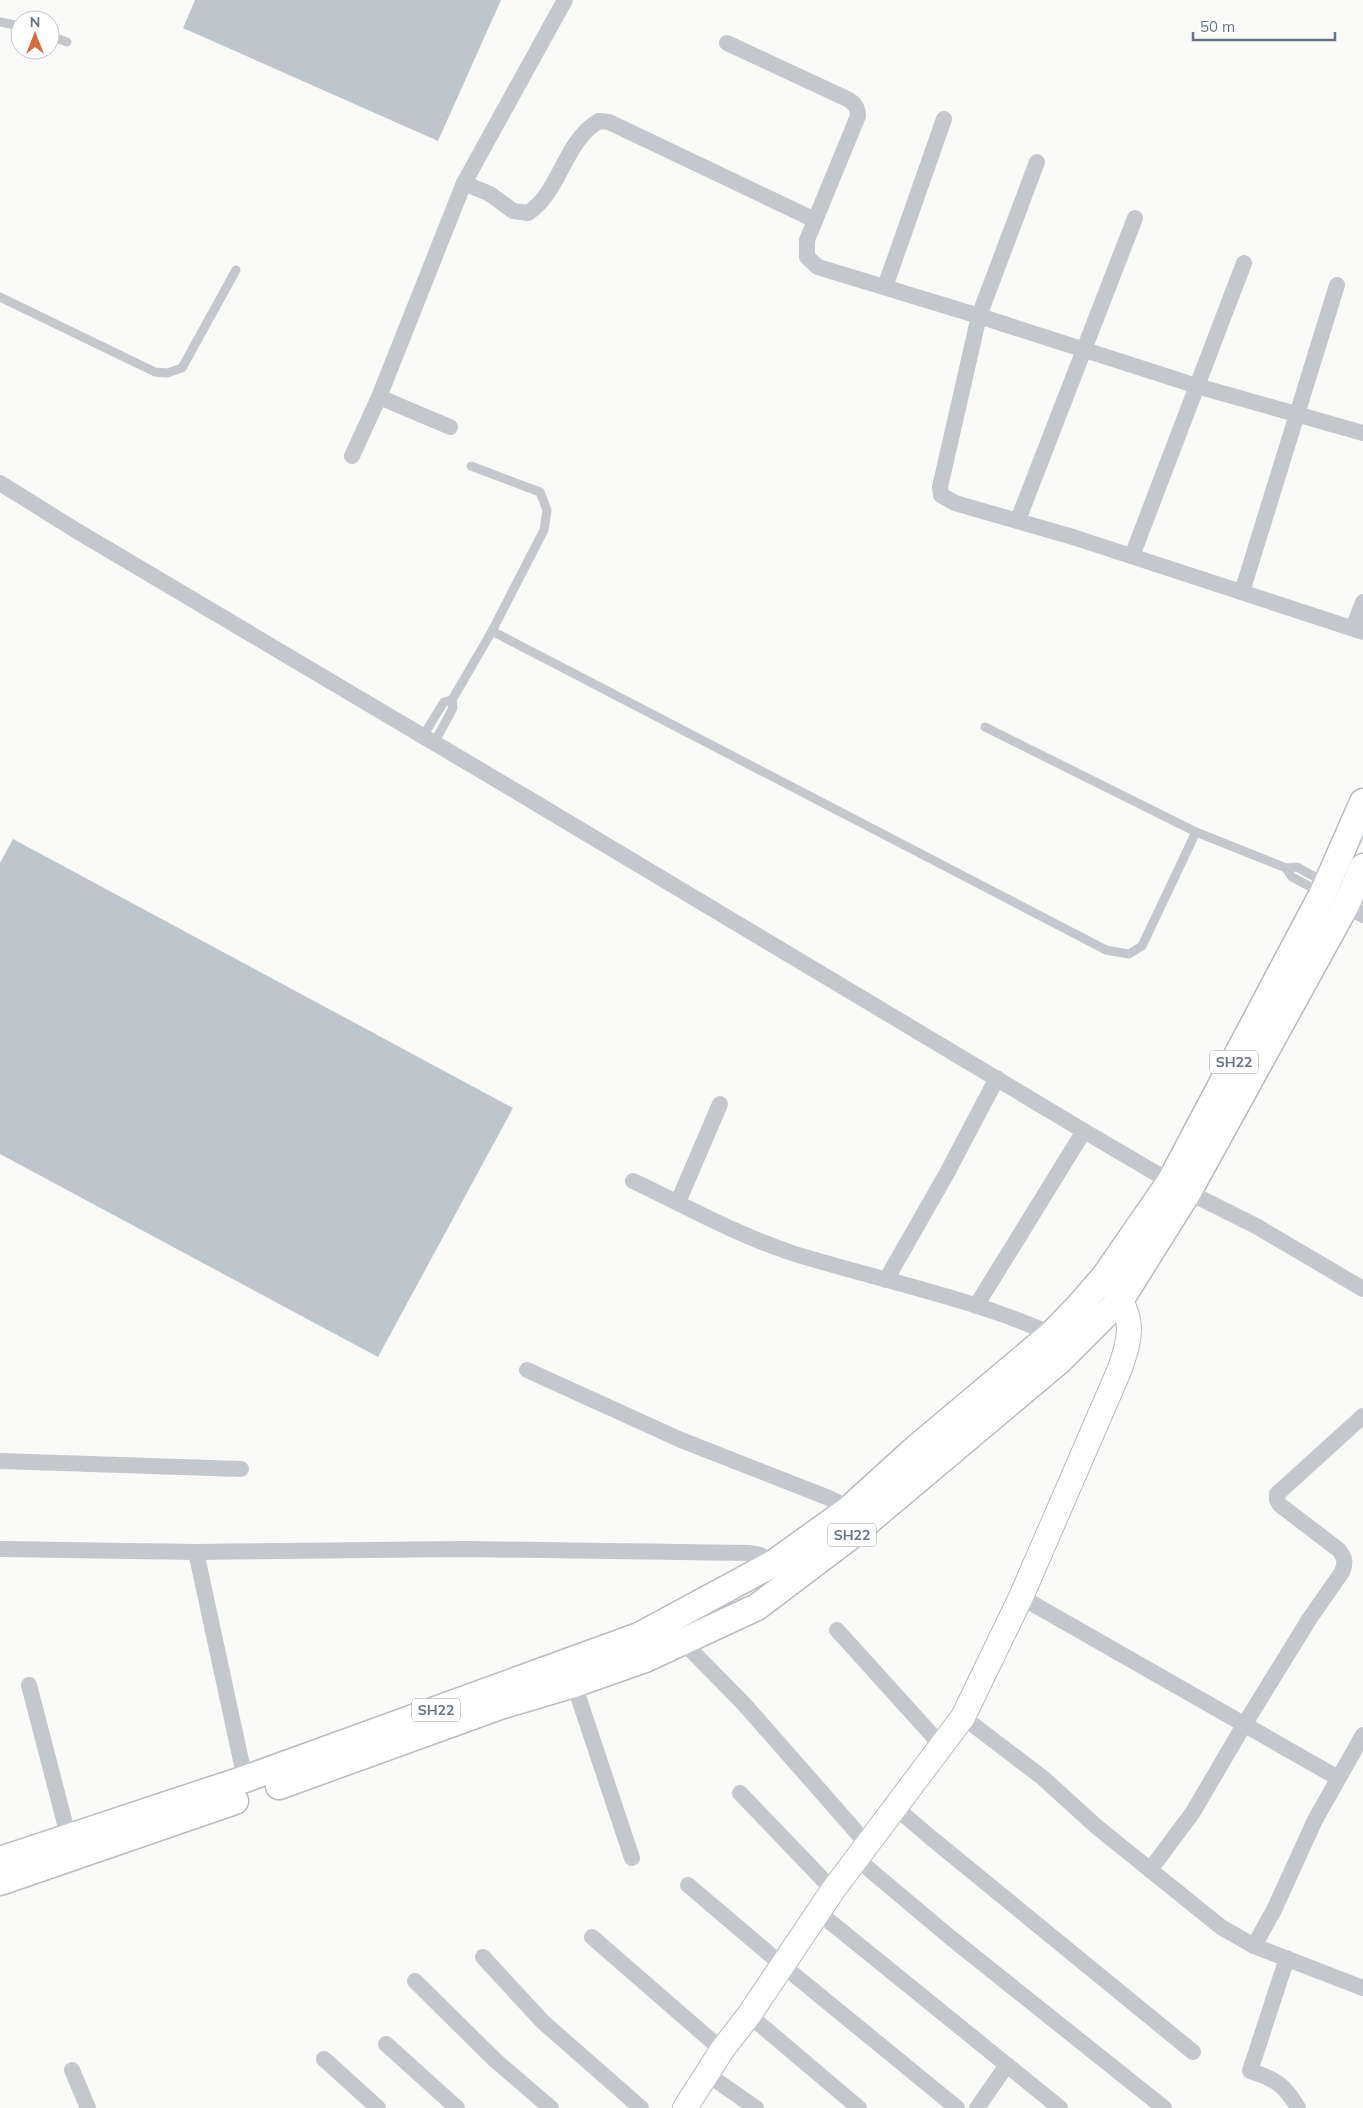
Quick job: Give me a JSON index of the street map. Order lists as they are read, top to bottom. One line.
{"streets":{"main road":["SH22"]},"scale_bar":"50 m","north":"top"}
